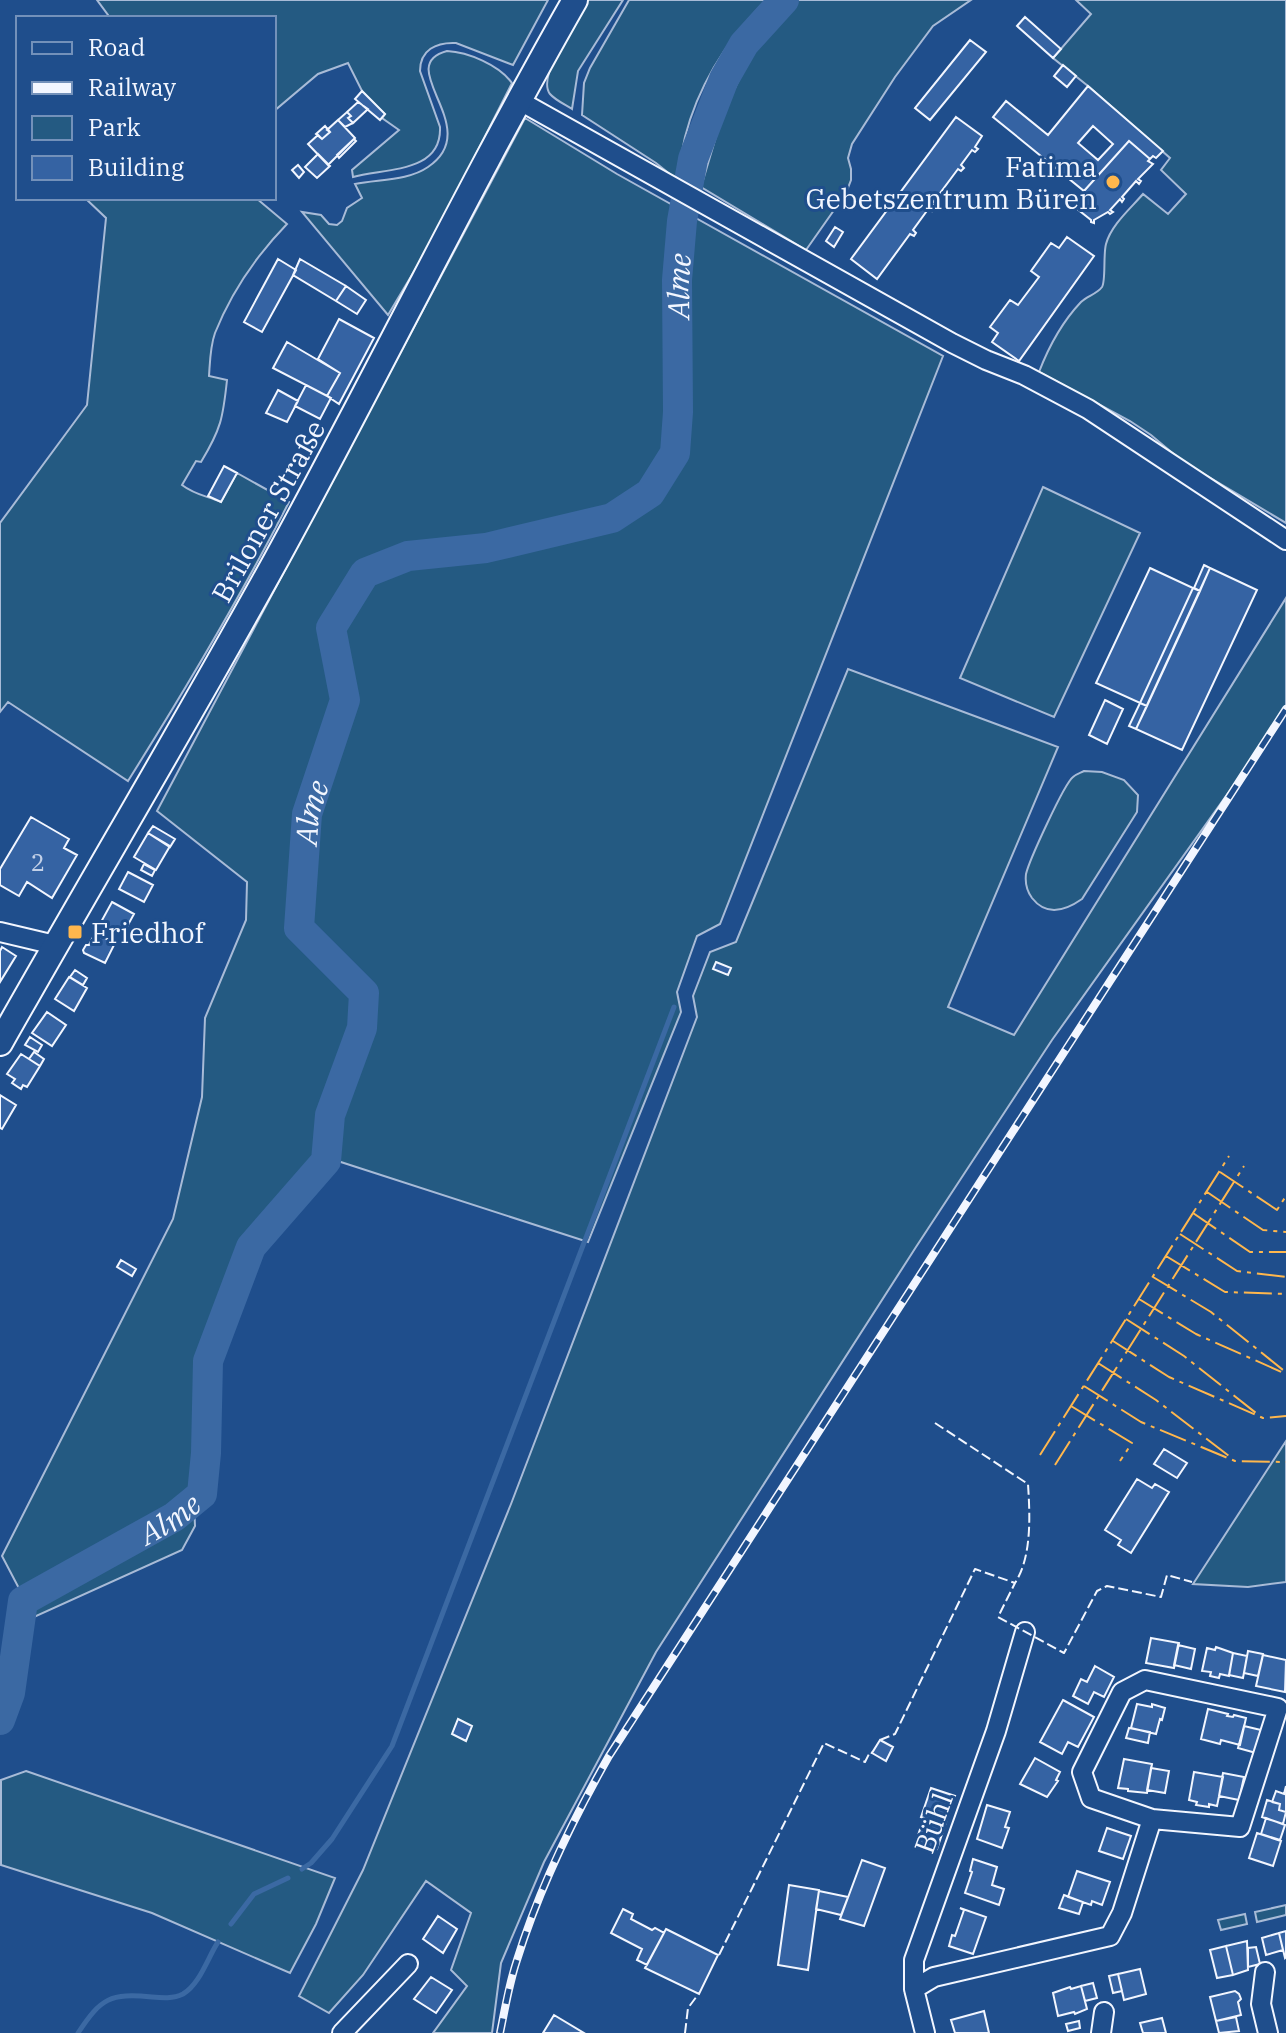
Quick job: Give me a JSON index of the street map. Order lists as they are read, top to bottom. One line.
{"streets":{"main road":["Briloner Straße"],"street":["Bühl"]},"water":["Alme"],"places":{"other":["Fatima Gebetszentrum Büren"],"transit":["Friedhof"]},"house_numbers":["2"],"legend":["Road","Railway","Park","Building"]}
